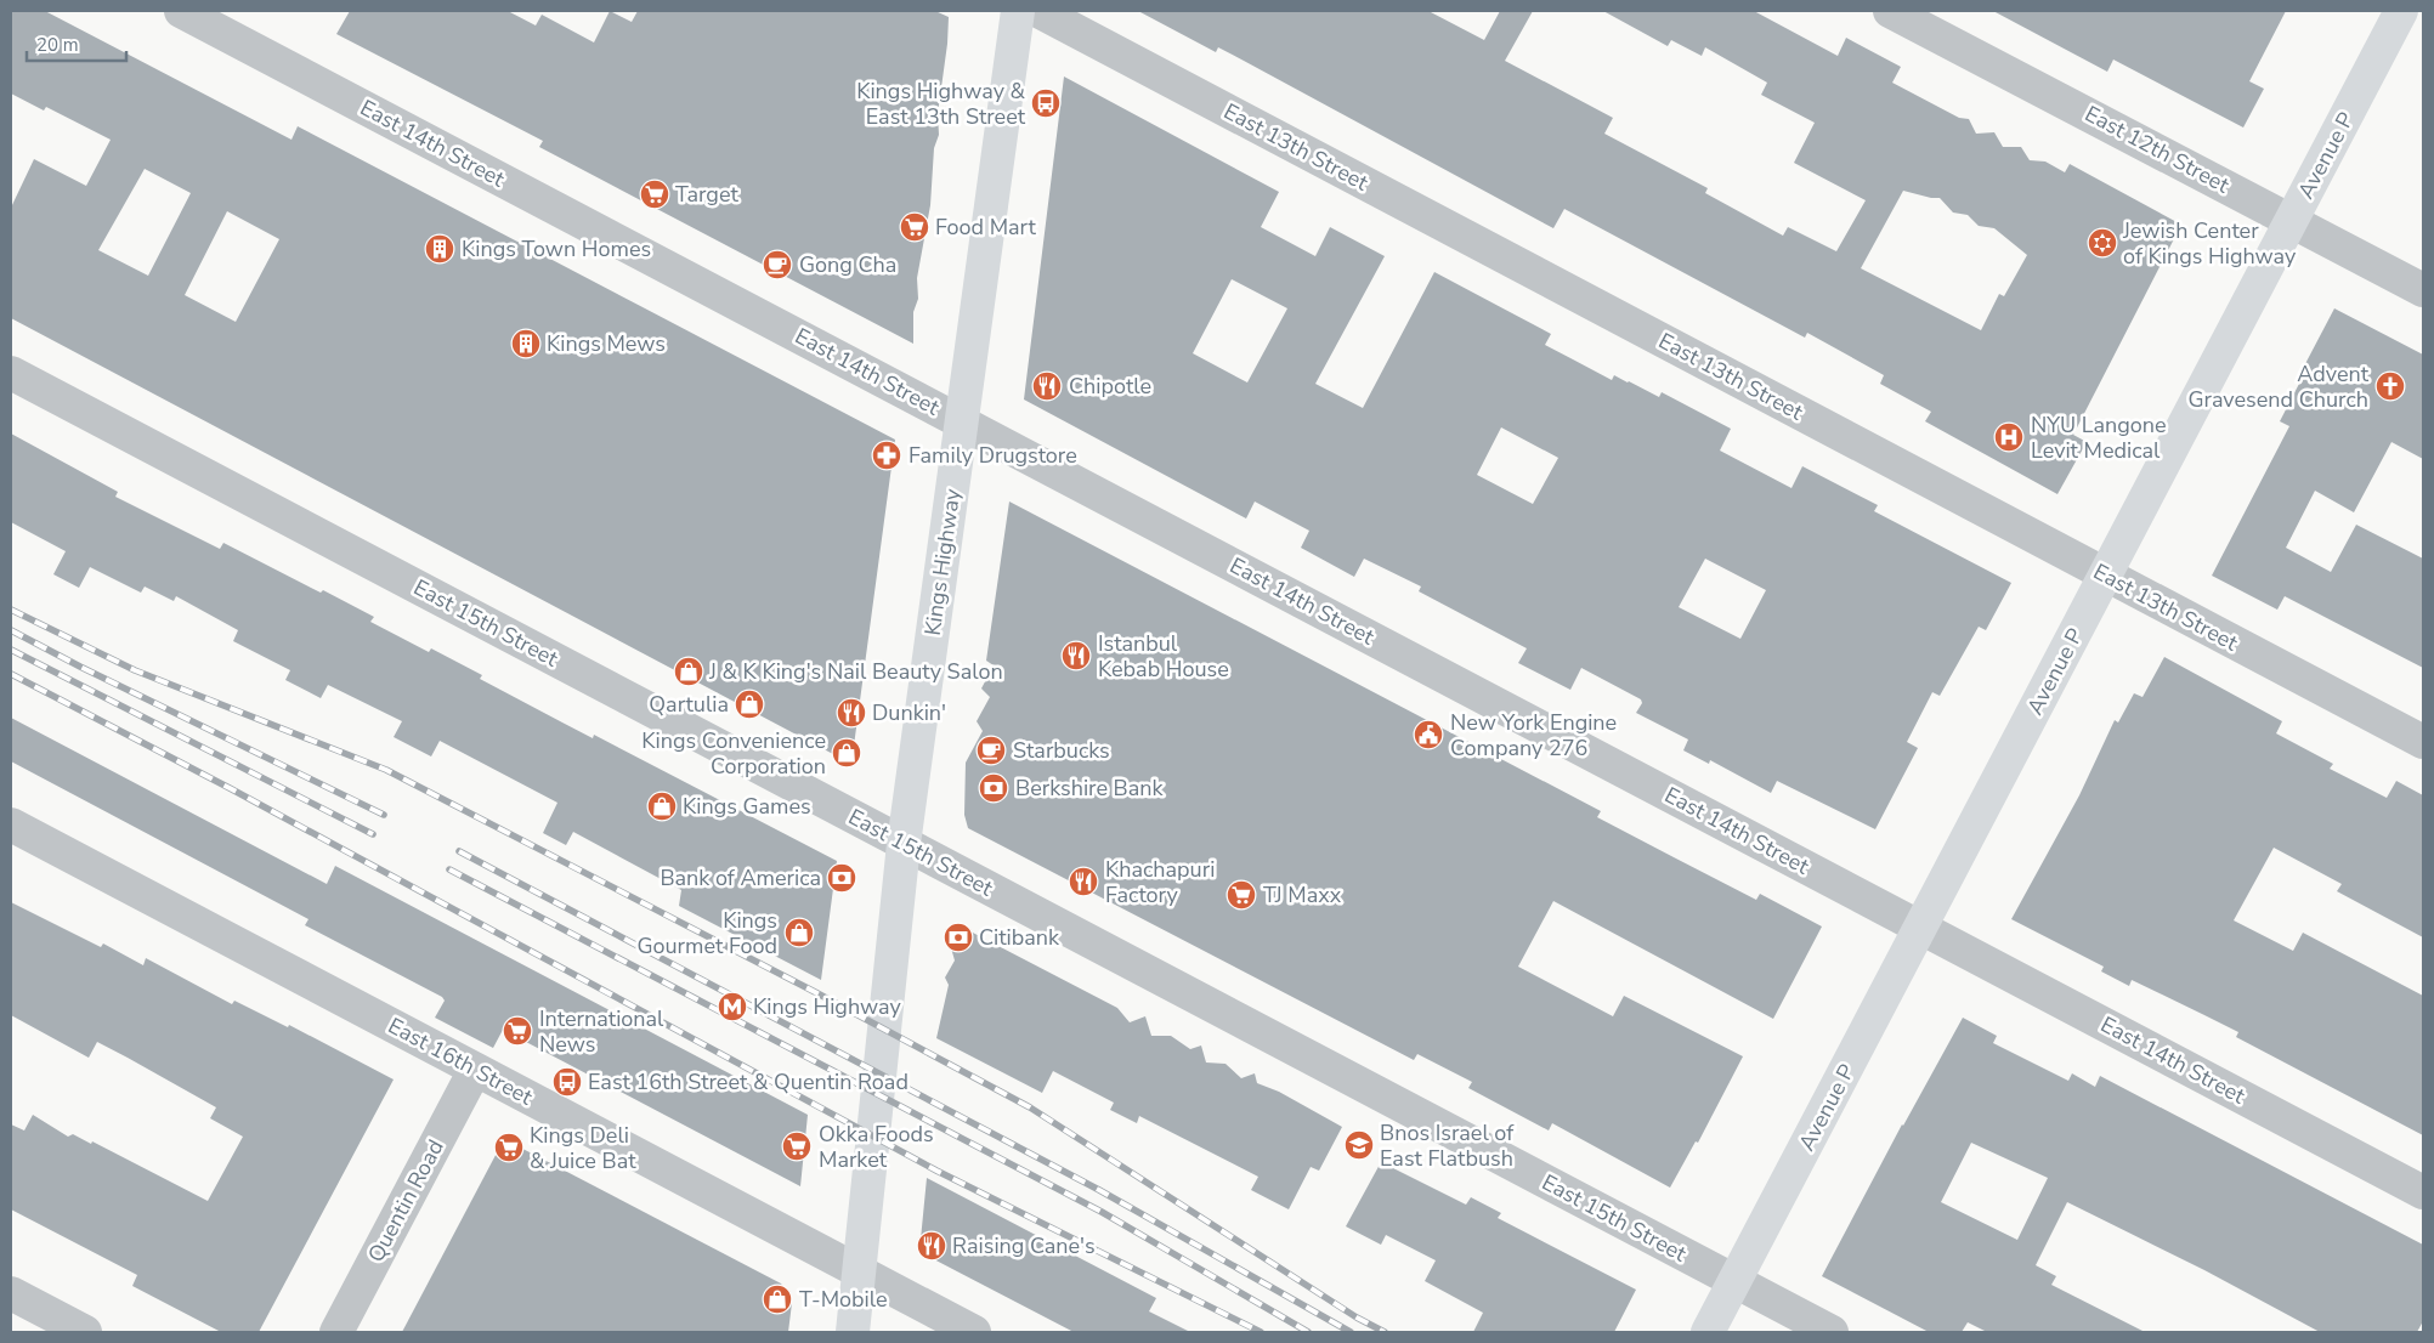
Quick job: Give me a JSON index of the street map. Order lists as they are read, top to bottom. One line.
{"streets":{"main road":["Avenue P","Kings Highway"],"street":["East 14th Street","East 13th Street","East 12th Street","East 15th Street","East 16th Street","Quentin Road"]},"crossings":[["East 14th Street","Avenue P"],["East 14th Street","Kings Highway"],["East 13th Street","Avenue P"],["East 12th Street","Avenue P"],["Avenue P","East 15th Street"],["Kings Highway","East 15th Street"],["Kings Highway","East 16th Street"],["East 16th Street","Quentin Road"]],"places":{"bus stop":["Kings Highway & East 13th Street","East 16th Street & Quentin Road"],"supermarket":["Target","Food Mart","TJ Maxx","International News","Okka Foods Market","Kings Deli & Juice Bat"],"synagogue":["Jewish Center of Kings Highway"],"building":["Kings Town Homes","Kings Mews"],"cafe":["Gong Cha","Starbucks"],"restaurant":["Chipotle","Istanbul Kebab House","Dunkin'","Khachapuri Factory","Raising Cane's"],"church":["Advent Gravesend Church"],"hospital":["NYU Langone Levit Medical"],"pharmacy":["Family Drugstore"],"shop":["J & K King's Nail Beauty Salon","Qartulia","Kings Convenience Corporation","Kings Games","Kings Gourmet Food","T-Mobile"],"public building":["New York Engine Company 276"],"bank":["Berkshire Bank","Bank of America","Citibank"],"metro station":["Kings Highway"],"school or university":["Bnos Israel of East Flatbush"]},"scale_bar":"20 m"}
